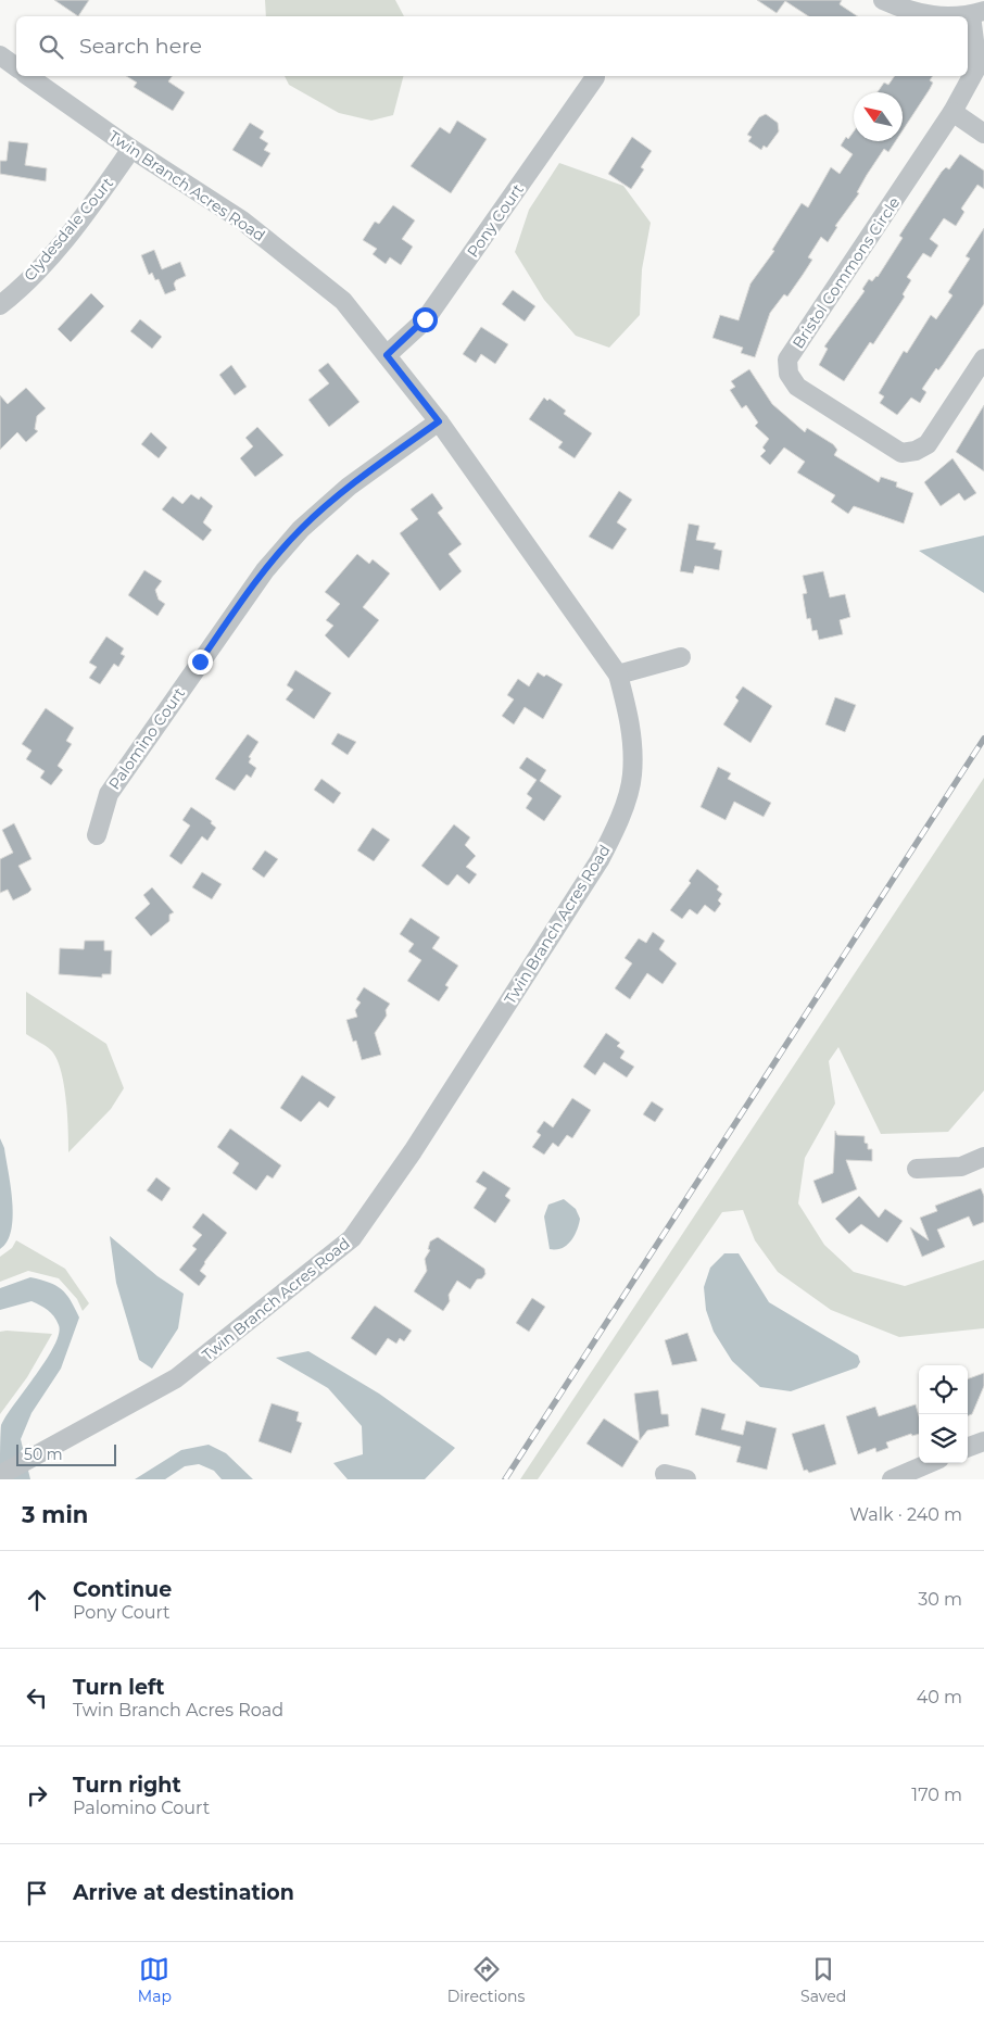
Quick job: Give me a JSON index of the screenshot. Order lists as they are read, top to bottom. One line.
{"streets":{"street":["Twin Branch Acres Road","Pony Court","Clydesdale Court","Bristol Commons Circle","Palomino Court"]},"crossings":[["Twin Branch Acres Road","Pony Court"],["Twin Branch Acres Road","Clydesdale Court"],["Twin Branch Acres Road","Palomino Court"]],"scale_bar":"50 m","north":"top left","page":{"search":"Search here","scale":"50 m","heading":["3 min","Walk · 240 m"],"list":[["Continue","Pony Court","30 m"],["Turn left","Twin Branch Acres Road","40 m"],["Turn right","Palomino Court","170 m"],"Arrive at destination"],"nav":["Map","Directions","Saved"]}}
